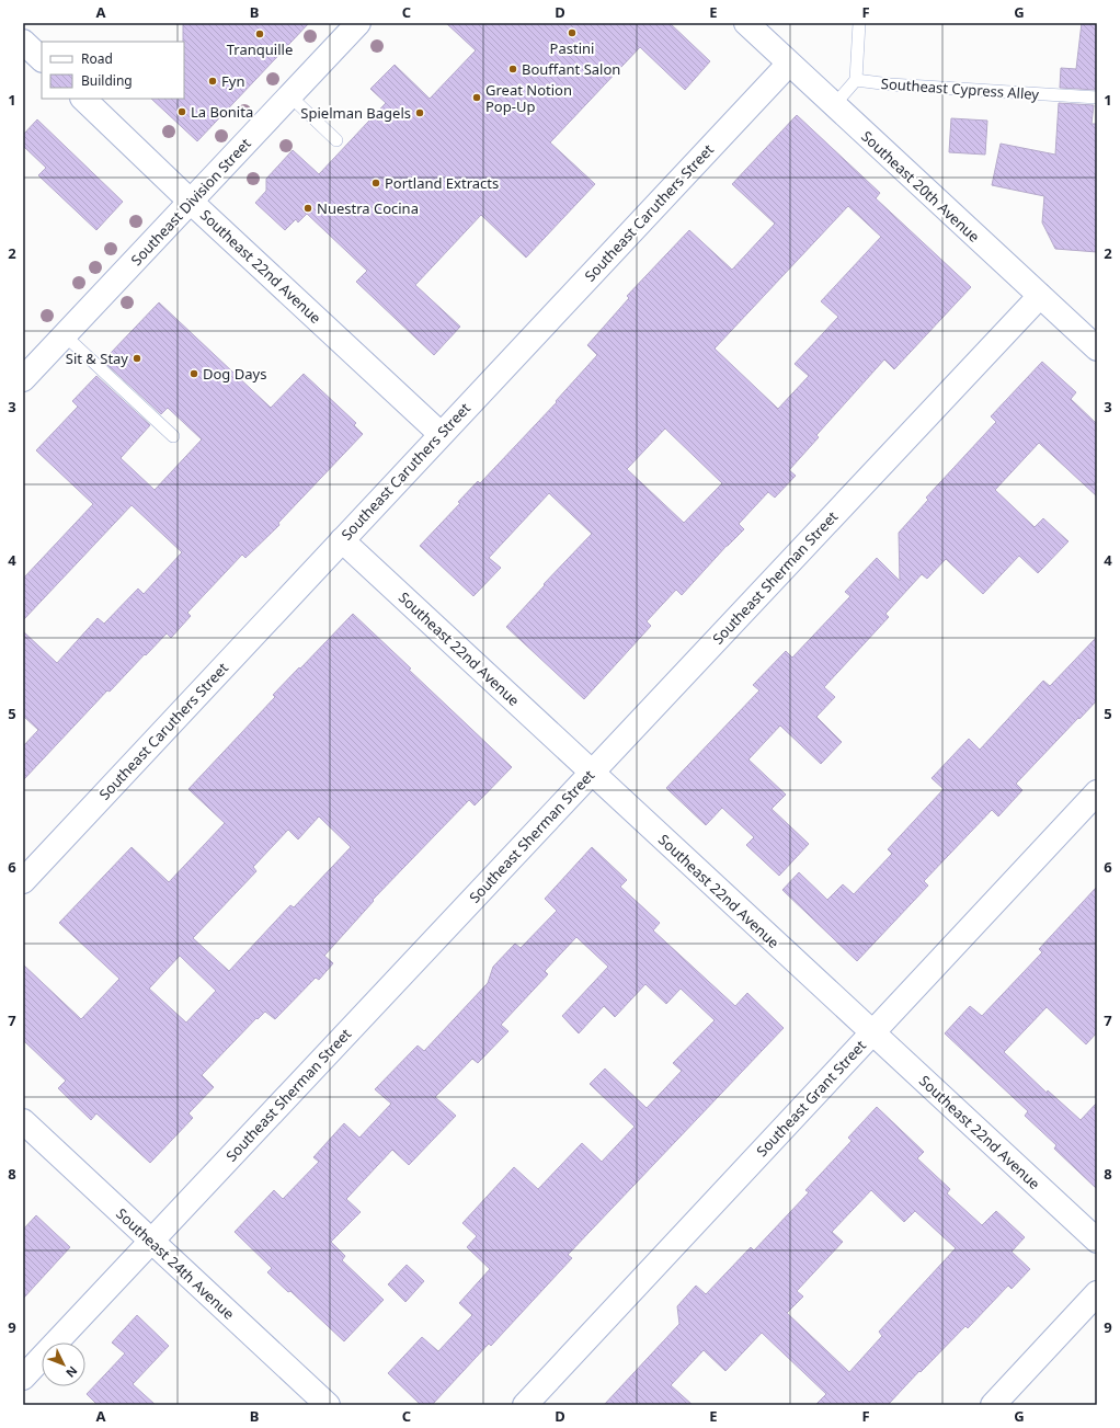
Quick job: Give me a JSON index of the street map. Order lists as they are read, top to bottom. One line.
{"streets":{"street":["Southeast 20th Avenue","Southeast Division Street","Southeast Caruthers Street","Southeast 22nd Avenue","Southeast Sherman Street","Southeast Grant Street","Southeast 24th Avenue"],"lane":["Southeast Cypress Alley"]},"crossings":[["Southeast 20th Avenue","Southeast Caruthers Street"],["Southeast 20th Avenue","Southeast Sherman Street"],["Southeast Division Street","Southeast 22nd Avenue"],["Southeast Caruthers Street","Southeast 22nd Avenue"],["Southeast 22nd Avenue","Southeast Sherman Street"],["Southeast 22nd Avenue","Southeast Grant Street"],["Southeast Sherman Street","Southeast 24th Avenue"]],"places":["Pastini","Tranquille","Bouffant Salon","Fyn","Great Notion Pop-Up","La Bonita","Spielman Bagels","Portland Extracts","Nuestra Cocina","Sit & Stay","Dog Days"],"legend":["Road","Building"],"north":"bottom right","grid":{"columns":["A","B","C","D","E","F","G"],"rows":["1","2","3","4","5","6","7","8","9"]}}
